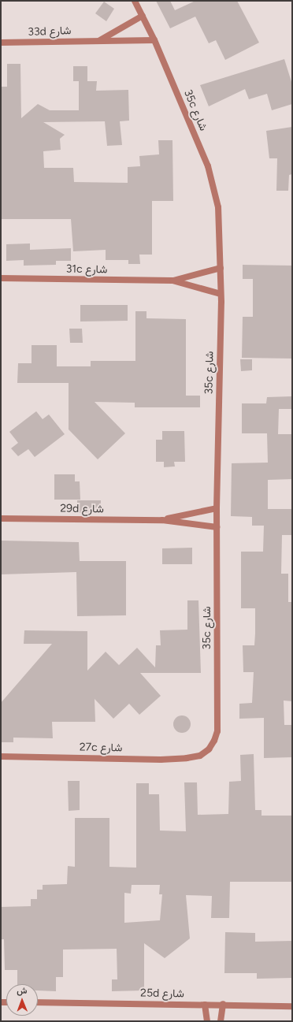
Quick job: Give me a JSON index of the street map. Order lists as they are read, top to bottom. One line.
{"streets":{"street":["33d شارع","35c شارع","31c شارع","29d شارع","27c شارع","25d شارع"]},"crossings":[["33d شارع","35c شارع"],["35c شارع","31c شارع"],["35c شارع","29d شارع"],["35c شارع","27c شارع"]],"north":"top"}
